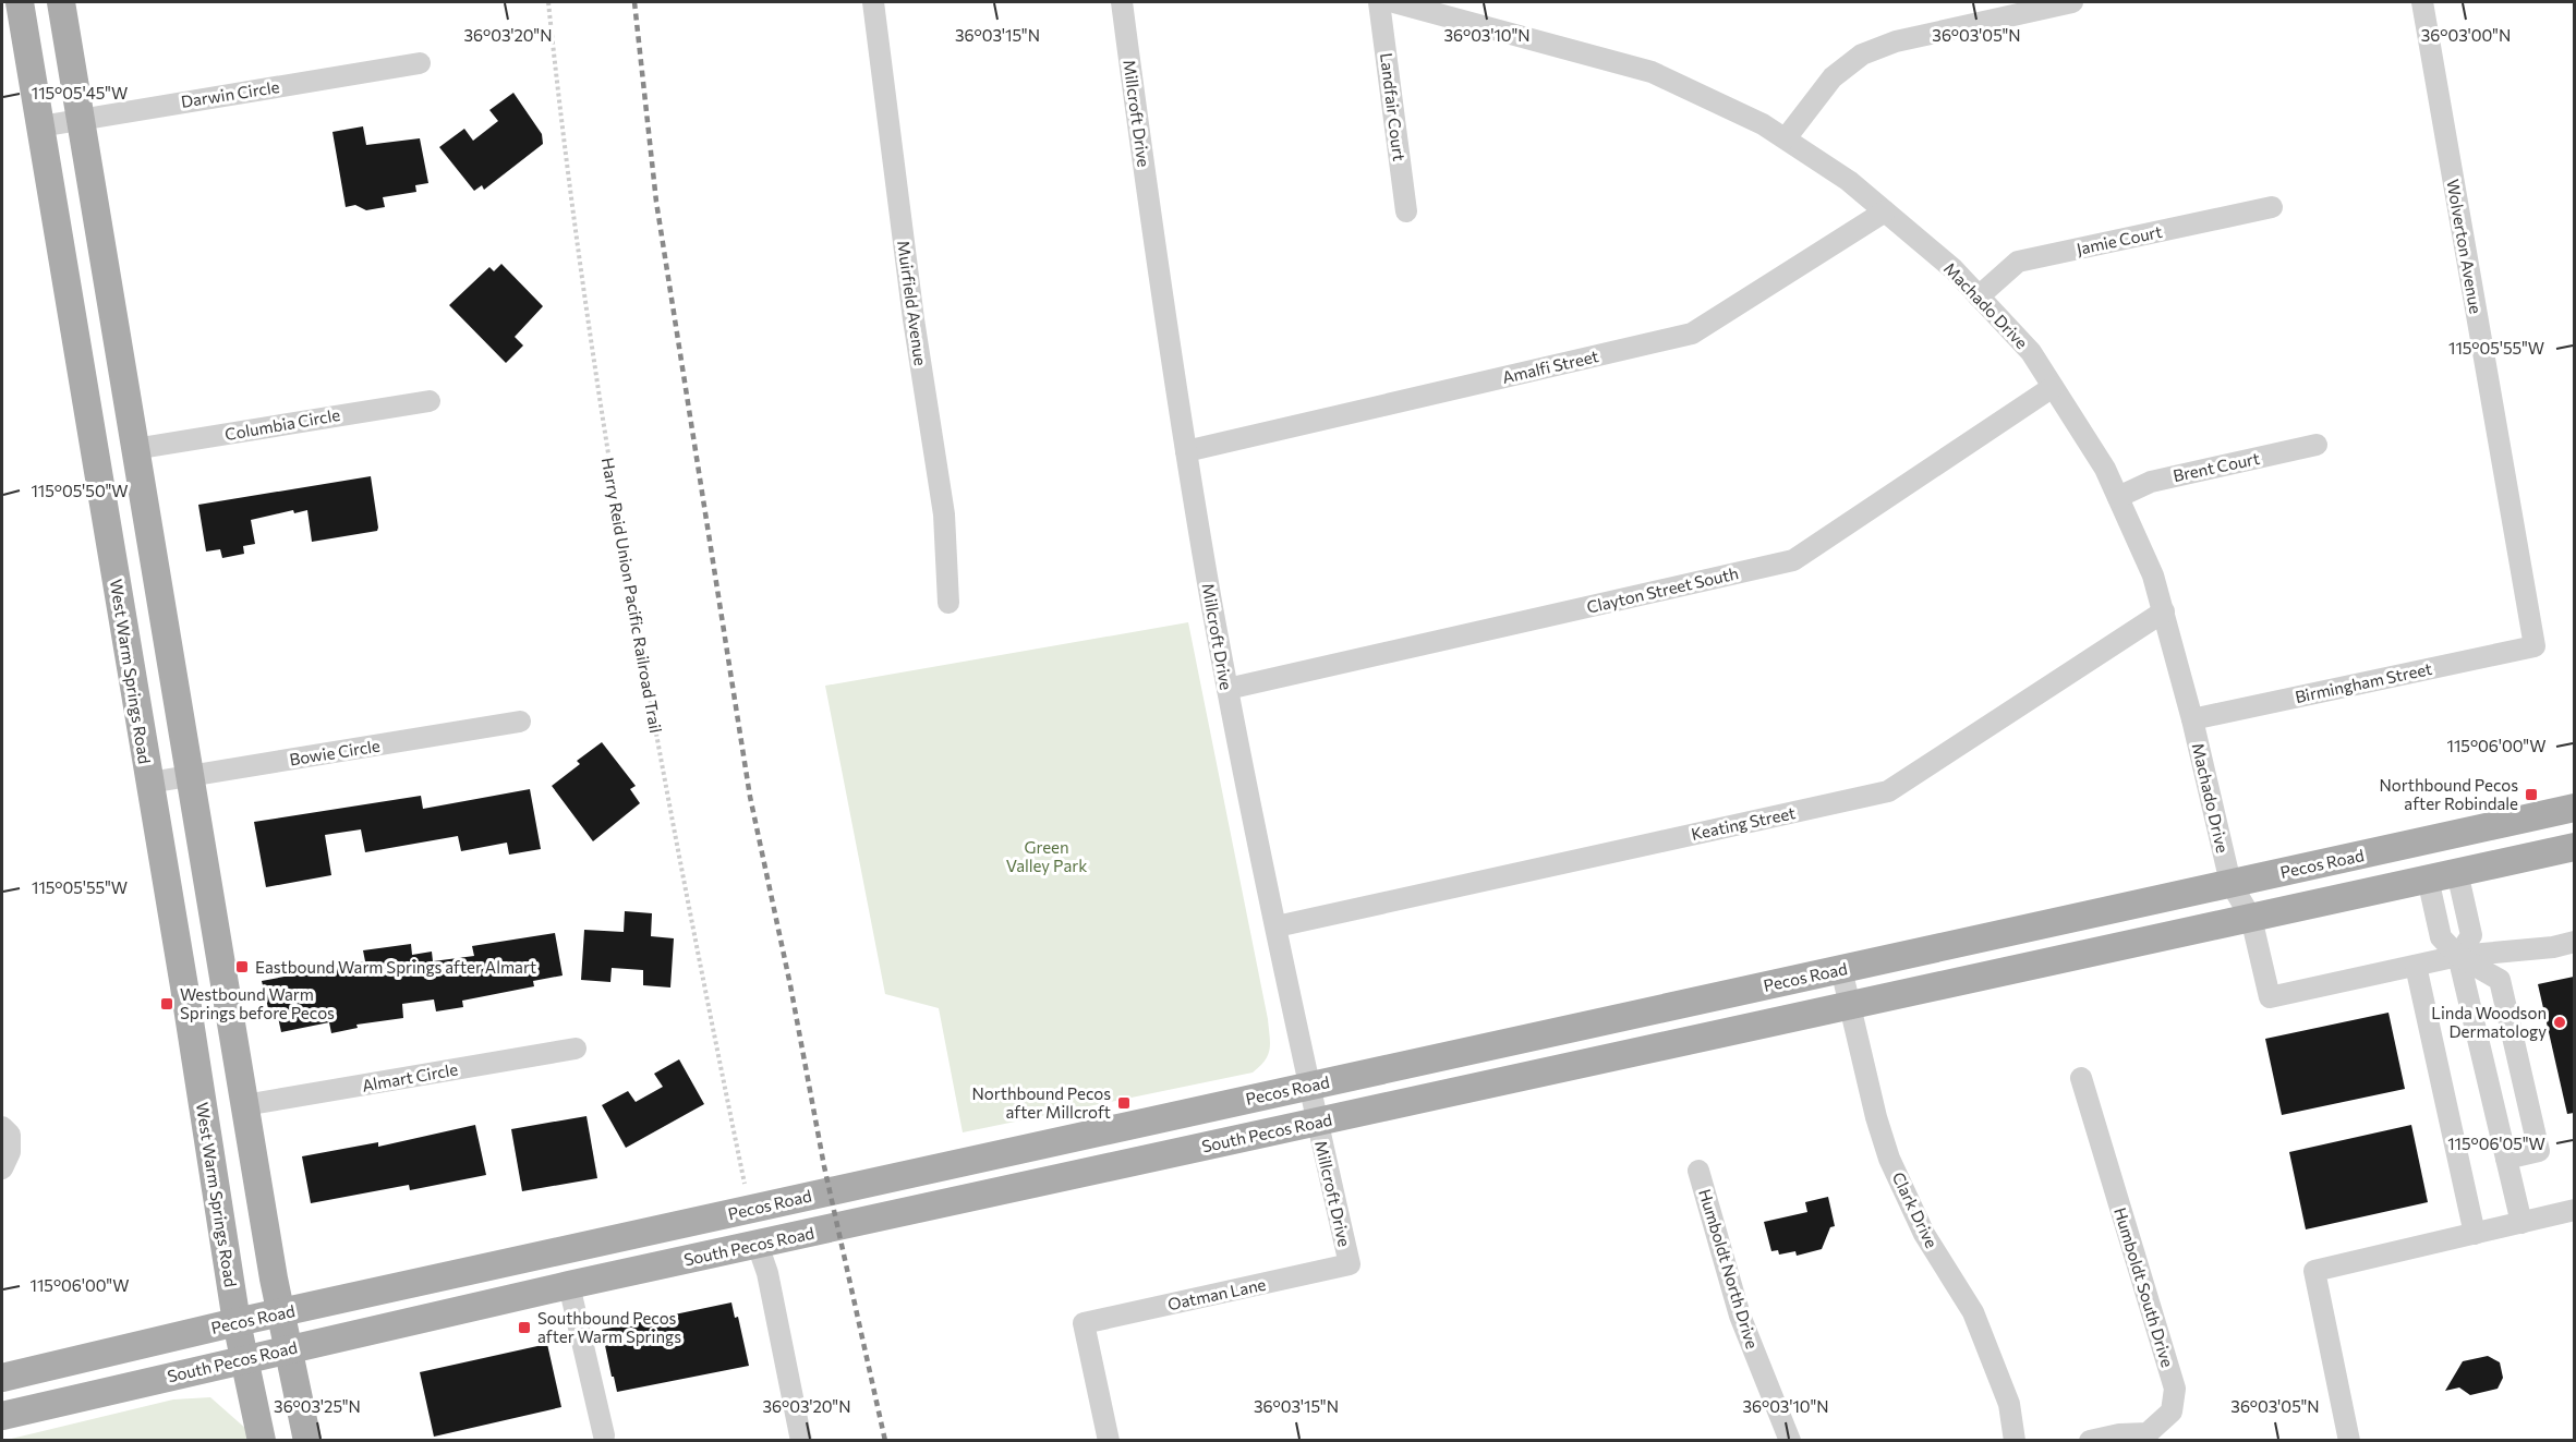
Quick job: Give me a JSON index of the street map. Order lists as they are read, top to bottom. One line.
{"streets":{"main road":["West Warm Springs Road","Pecos Road","South Pecos Road"],"street":["Darwin Circle","Landfair Court","Millcroft Drive","Jamie Court","Wolverton Avenue","Muirfield Avenue","Machado Drive","Amalfi Street","Columbia Circle","Brent Court","Clayton Street South","Birmingham Street","Bowie Circle","Keating Street","Almart Circle","Clark Drive","Humboldt North Drive","Humboldt South Drive","Oatman Lane"],"path":["Harry Reid Union Pacific Railroad Trail"]},"crossings":[["Darwin Circle","West Warm Springs Road"],["Millcroft Drive","Amalfi Street"],["Millcroft Drive","Clayton Street South"],["Millcroft Drive","Keating Street"],["Millcroft Drive","Pecos Road"],["Millcroft Drive","South Pecos Road"],["Millcroft Drive","Oatman Lane"],["Jamie Court","Machado Drive"],["Wolverton Avenue","Birmingham Street"],["Machado Drive","Amalfi Street"],["Machado Drive","Brent Court"],["Machado Drive","Clayton Street South"],["Machado Drive","Birmingham Street"],["Machado Drive","Keating Street"],["Machado Drive","Pecos Road"],["West Warm Springs Road","Bowie Circle"],["West Warm Springs Road","Pecos Road"],["West Warm Springs Road","South Pecos Road"],["Pecos Road","South Pecos Road"],["Pecos Road","Clark Drive"],["South Pecos Road","Clark Drive"]],"parks":["Green Valley Park"],"places":{"transit":["Northbound Pecos after Robindale","Eastbound Warm Springs after Almart","Westbound Warm Springs before Pecos","Northbound Pecos after Millcroft","Southbound Pecos after Warm Springs"],"other":["Linda Woodson Dermatology"]},"coordinates":["36°03'20\"N","36°03'15\"N","36°03'10\"N","36°03'05\"N","36°03'00\"N","115°05'45\"W","115°05'55\"W","115°05'50\"W","115°06'00\"W","115°06'05\"W","36°03'25\"N"]}
